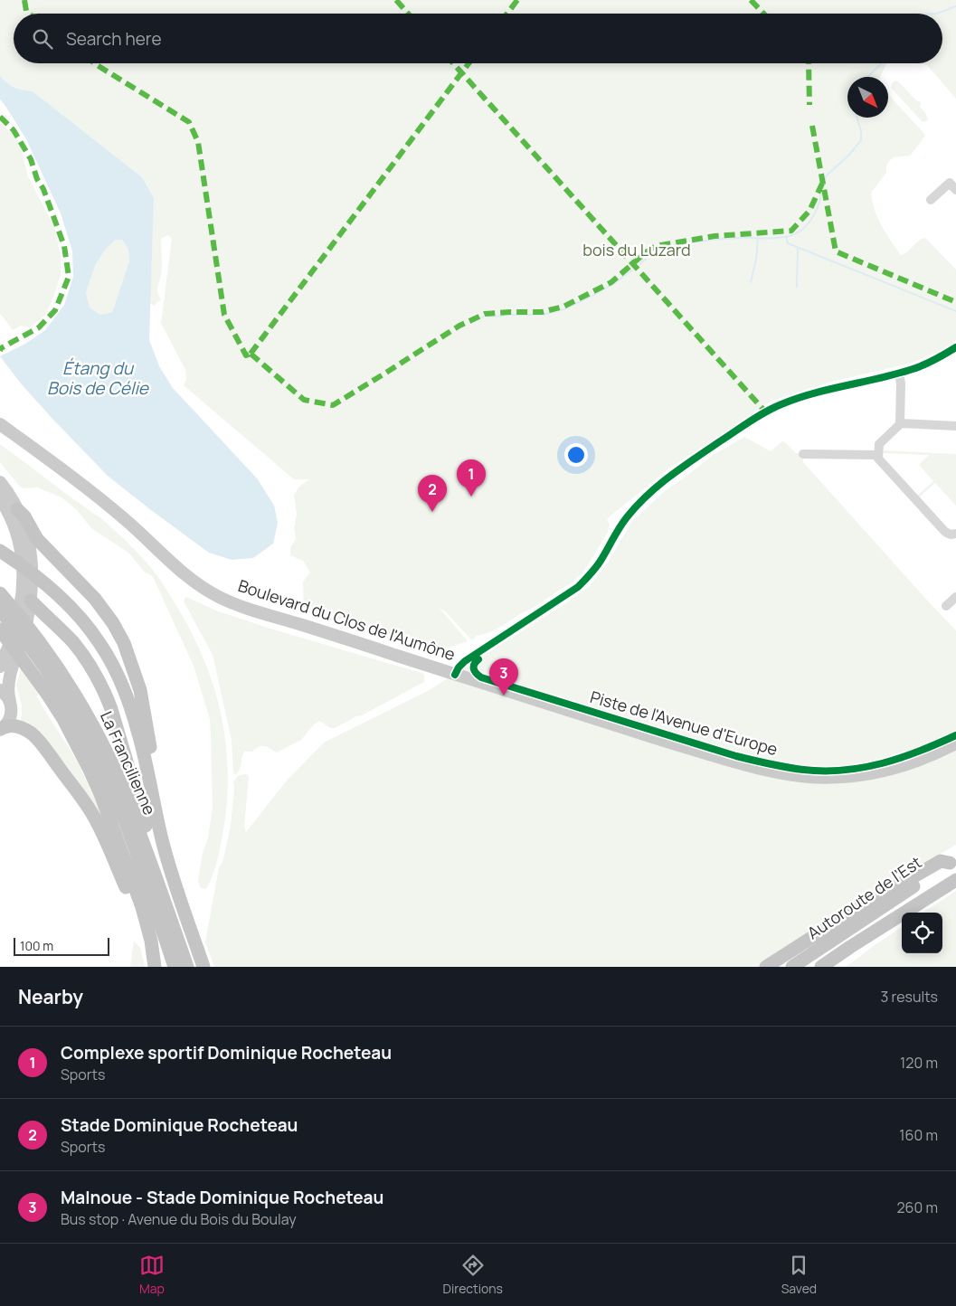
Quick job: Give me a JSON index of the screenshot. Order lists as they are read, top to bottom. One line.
{"streets":{"highway":["La Francilienne","Autoroute de l’Est"],"main road":["Boulevard du Clos de l'Aumône"],"cycle path":["Piste de l'Avenue d'Europe"]},"water":["Étang du Bois de Célie"],"parks":["bois du Luzard"],"scale_bar":"100 m","north":"bottom right","page":{"search":"Search here","pins":["1","2","3"],"scale":"100 m","heading":["Nearby","3 results"],"list":[{"mark":"1","name":"Complexe sportif Dominique Rocheteau","note":"Sports","value":"120 m"},{"mark":"2","name":"Stade Dominique Rocheteau","note":"Sports","value":"160 m"},{"mark":"3","name":"Malnoue - Stade Dominique Rocheteau","note":"Bus stop · Avenue du Bois du Boulay","value":"260 m"}],"nav":["Map","Directions","Saved"]}}
